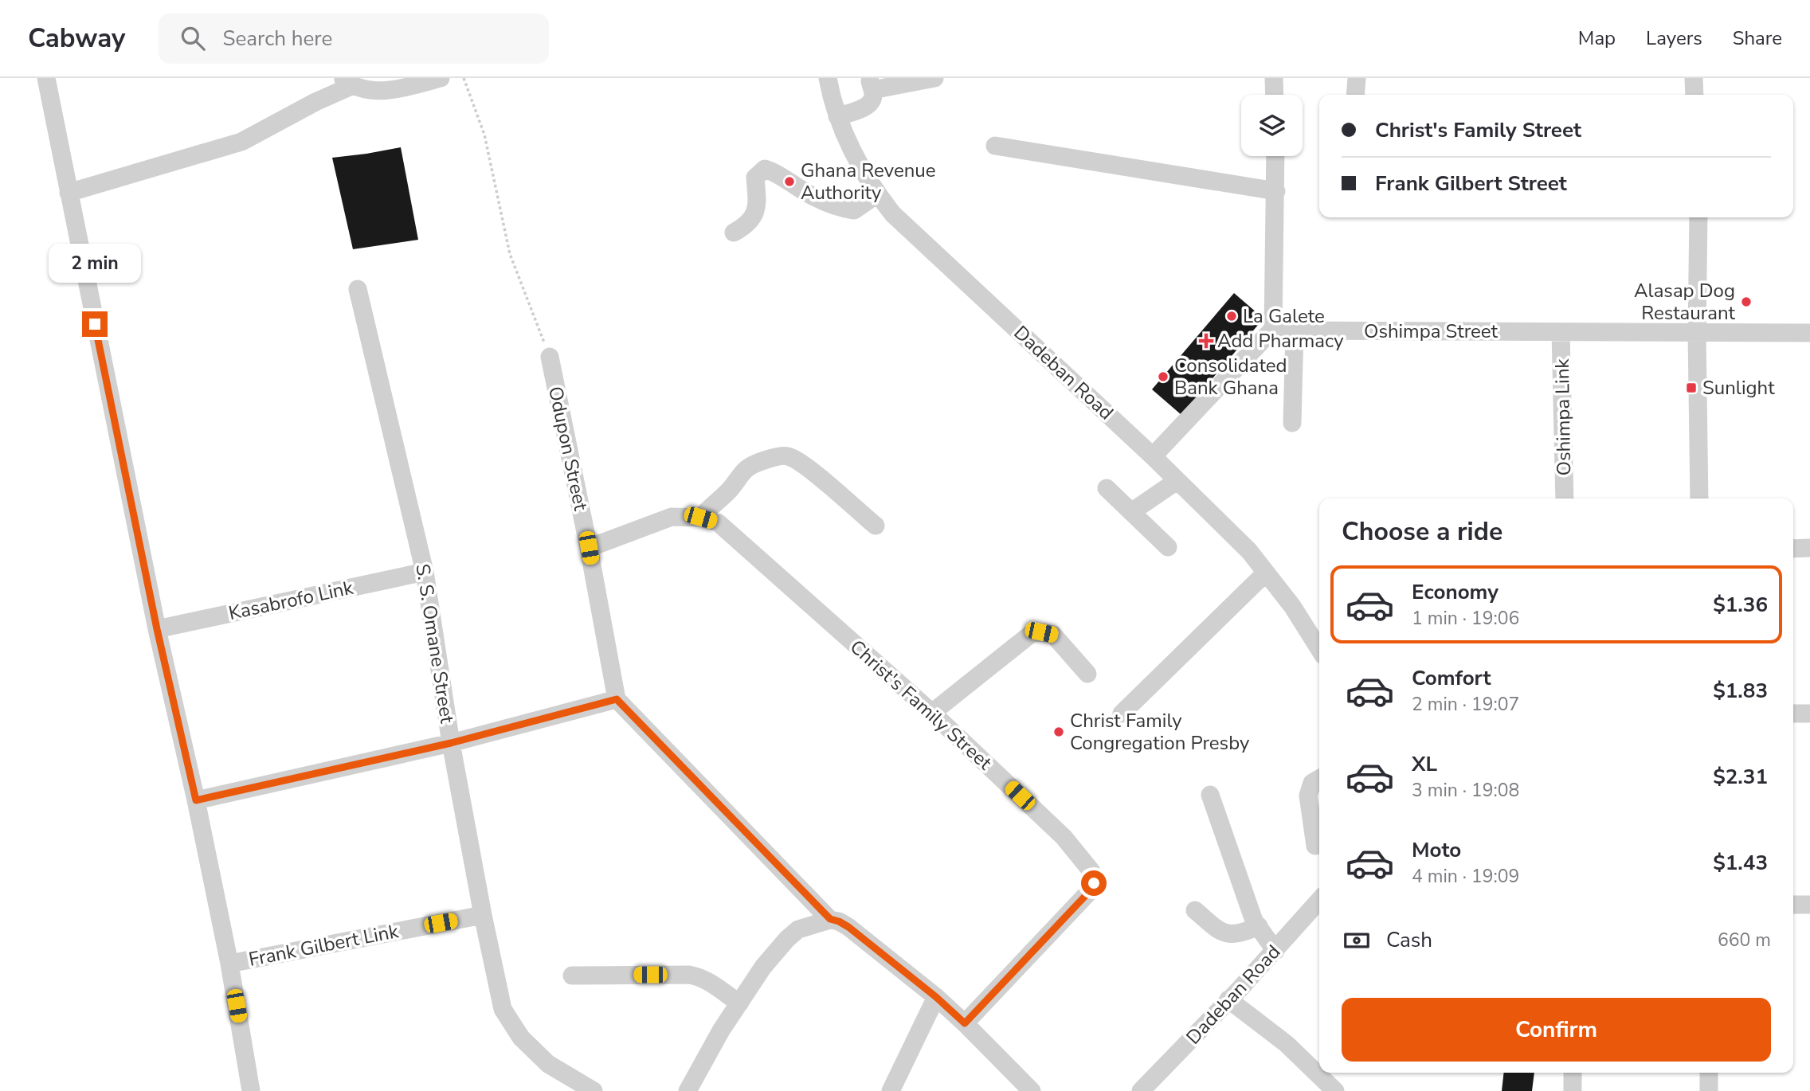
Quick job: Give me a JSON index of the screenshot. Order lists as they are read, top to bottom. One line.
{"streets":{"street":["Oshimpa Street","Dadeban Road","Oshimpa Link","Odupon Street","Kasabrofo Link","S. S. Omane Street","Christ's Family Street","Frank Gilbert Link"]},"crossings":[["Oshimpa Street","Oshimpa Link"],["Odupon Street","Christ's Family Street"],["Kasabrofo Link","S. S. Omane Street"],["S. S. Omane Street","Frank Gilbert Link"]],"places":{"other":["Ghana Revenue Authority","Alasap Dog Restaurant","La Galete","Consolidated Bank Ghana","Christ Family Congregation Presby"],"health":["Add Pharmacy"],"transit":["Sunlight"]},"page":{"header":"Cabway","search":"Search here","nav":["Map","Layers","Share"],"banner":["Christ's Family Street","Frank Gilbert Street"],"bubble":"2 min","heading":"Choose a ride","list":[{"name":"Economy","note":"1 min · 19:06","value":"$1.36"},{"name":"Comfort","note":"2 min · 19:07","value":"$1.83"},{"name":"XL","note":"3 min · 19:08","value":"$2.31"},{"name":"Moto","note":"4 min · 19:09","value":"$1.43"}],"pay":["Cash","660 m"],"buttons":"Confirm"}}
